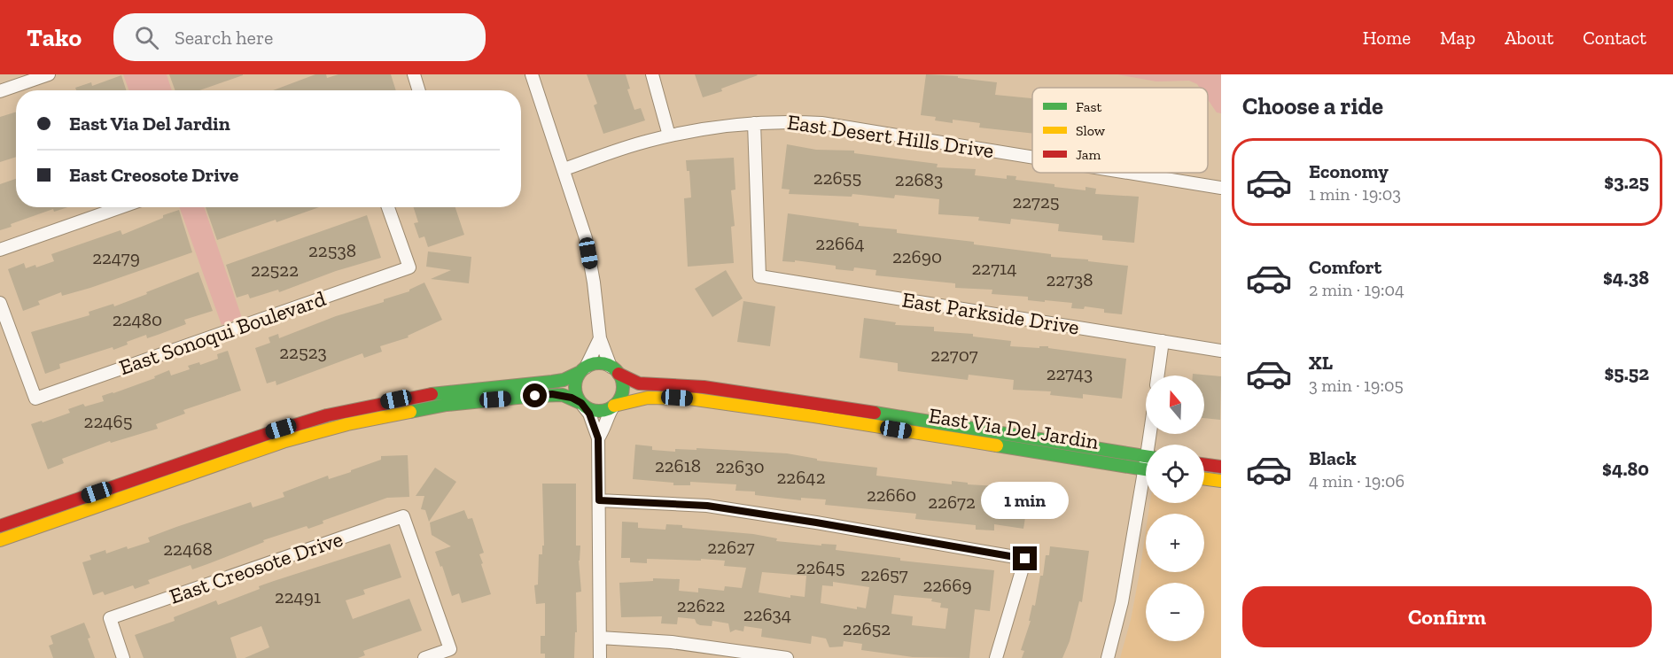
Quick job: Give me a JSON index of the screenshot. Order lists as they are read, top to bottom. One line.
{"streets":{"street":["East Desert Hills Drive","East Parkside Drive","East Sonoqui Boulevard","East Via Del Jardin","East Creosote Drive"]},"crossings":[["East Desert Hills Drive","East Parkside Drive"]],"house_numbers":["22655","22683","22725","22664","22538","22690","22479","22714","22522","22738","22480","22523","22707","22743","22465","22618","22630","22642","22660","22672","22627","22468","22645","22657","22669","22491","22622","22634","22652"],"legend":["Fast","Slow","Jam"],"north":"top","page":{"header":"Tako","search":"Search here","nav":["Home","Map","About","Contact"],"heading":"Choose a ride","banner":["East Via Del Jardin","East Creosote Drive"],"list":[{"name":"Economy","note":"1 min · 19:03","value":"$3.25"},{"name":"Comfort","note":"2 min · 19:04","value":"$4.38"},{"name":"XL","note":"3 min · 19:05","value":"$5.52"},{"name":"Black","note":"4 min · 19:06","value":"$4.80"}],"map_buttons":["+","−"],"bubble":"1 min","buttons":"Confirm"}}
